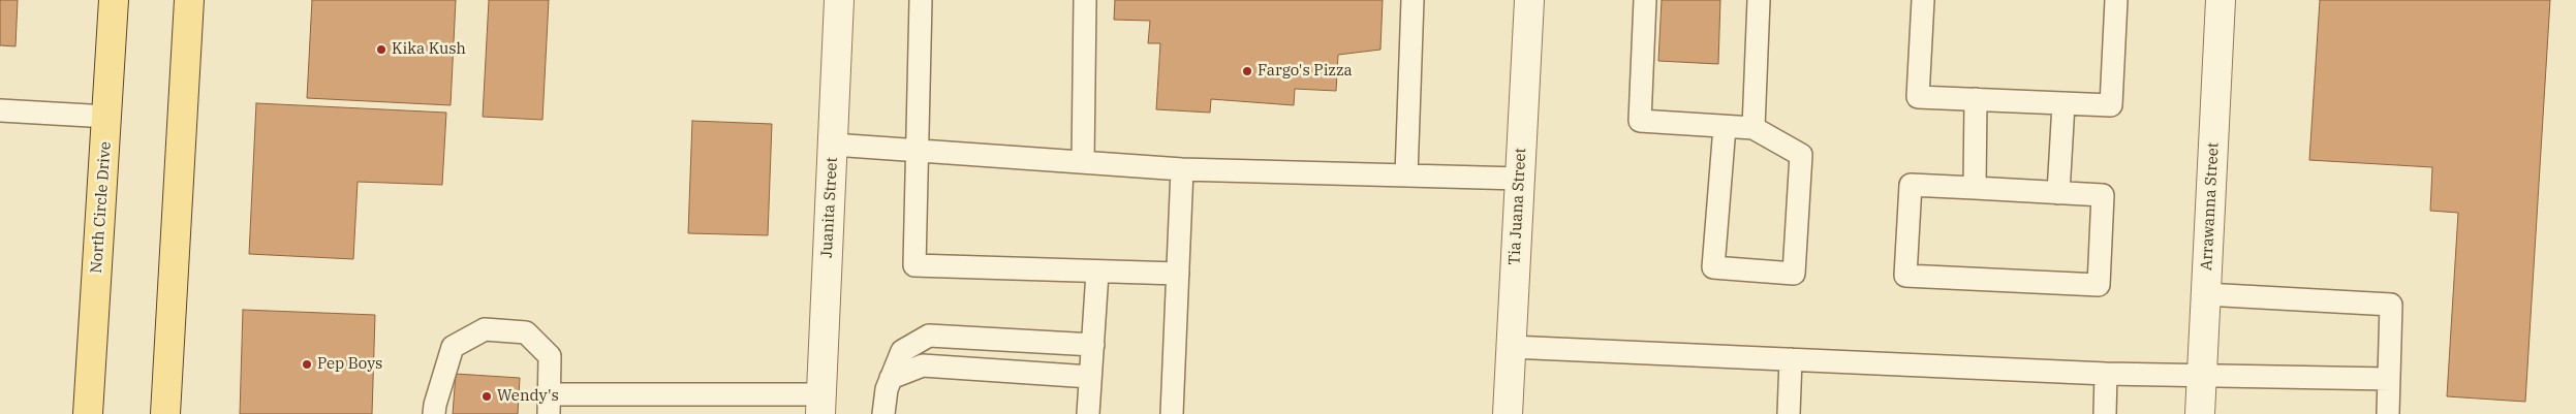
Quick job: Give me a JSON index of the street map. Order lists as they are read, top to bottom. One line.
{"streets":{"main road":["North Circle Drive"],"street":["Tia Juana Street","Arrawanna Street","Juanita Street"]},"places":["Kika Kush","Fargo's Pizza","Pep Boys","Wendy's"]}
